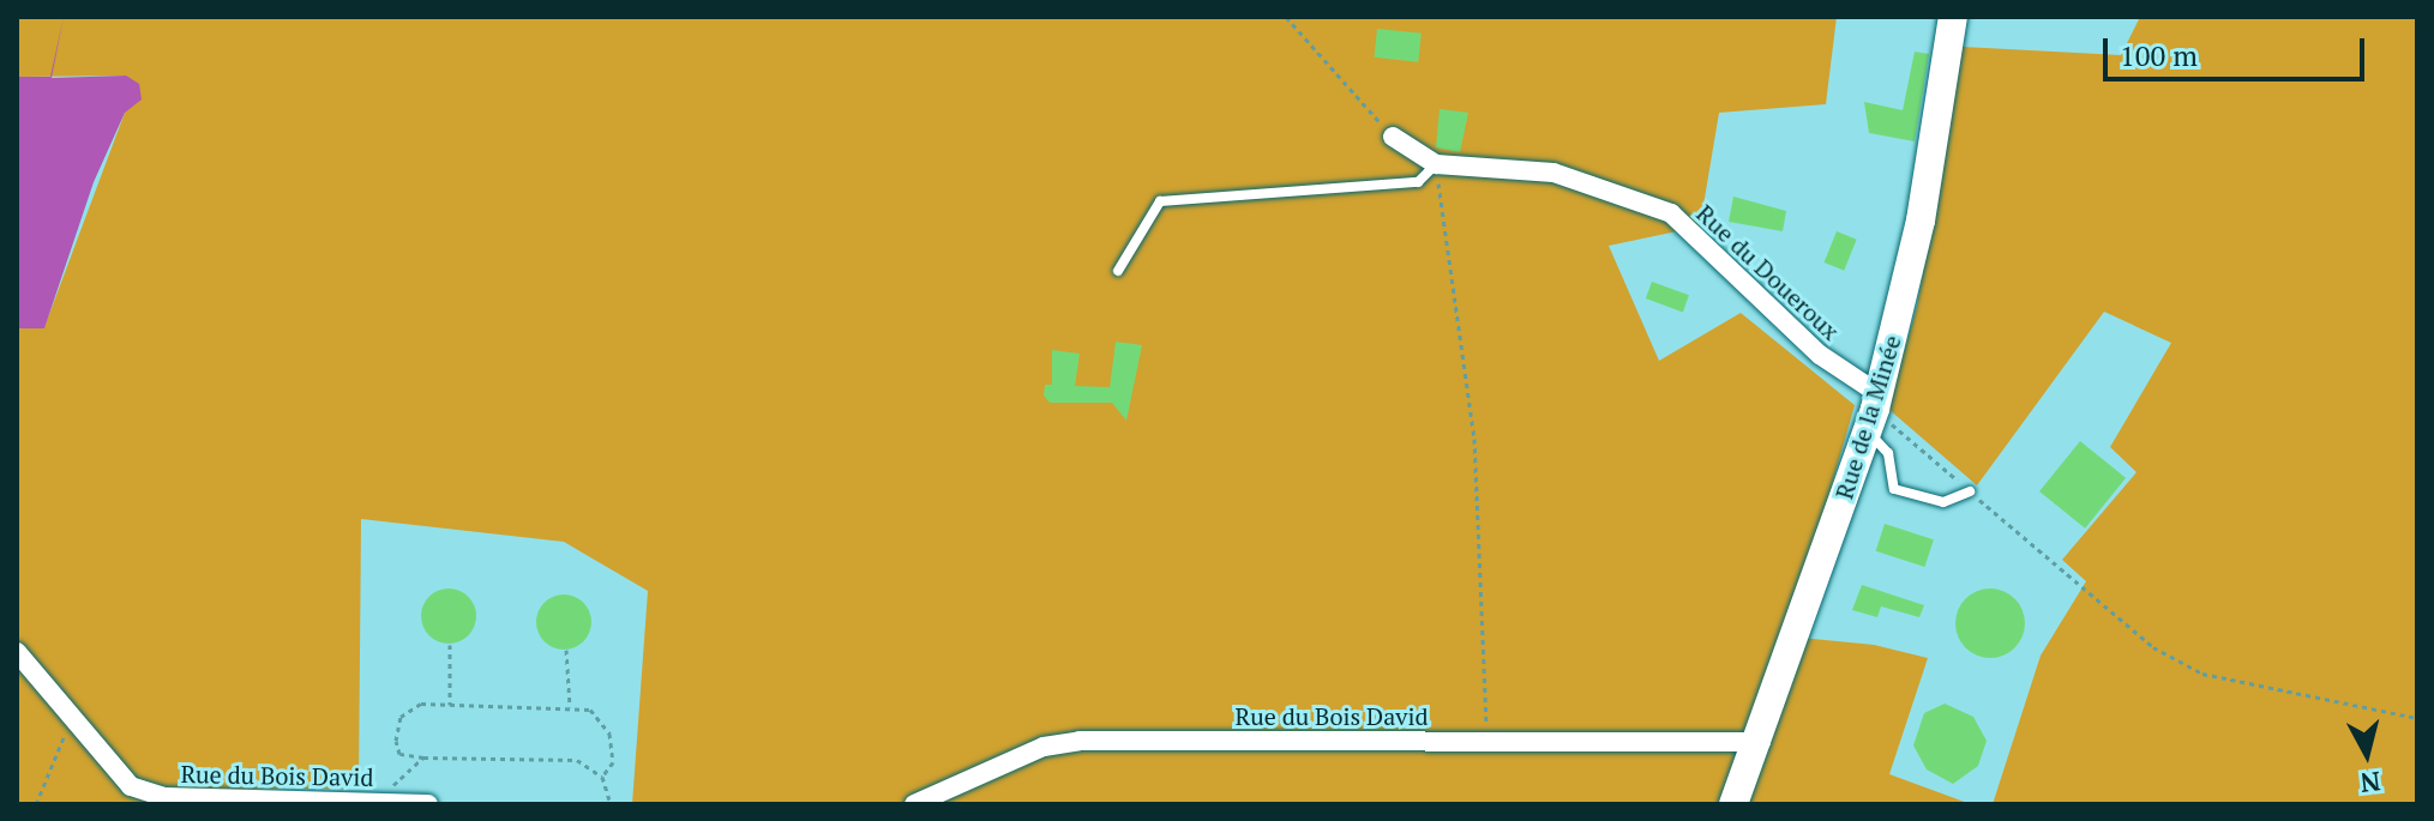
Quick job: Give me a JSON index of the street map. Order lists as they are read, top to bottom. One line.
{"streets":{"street":["Rue du Doueroux","Rue de la Minée","Rue du Bois David"]},"crossings":[["Rue du Doueroux","Rue de la Minée"],["Rue de la Minée","Rue du Bois David"]],"scale_bar":"100 m","north":"bottom"}
